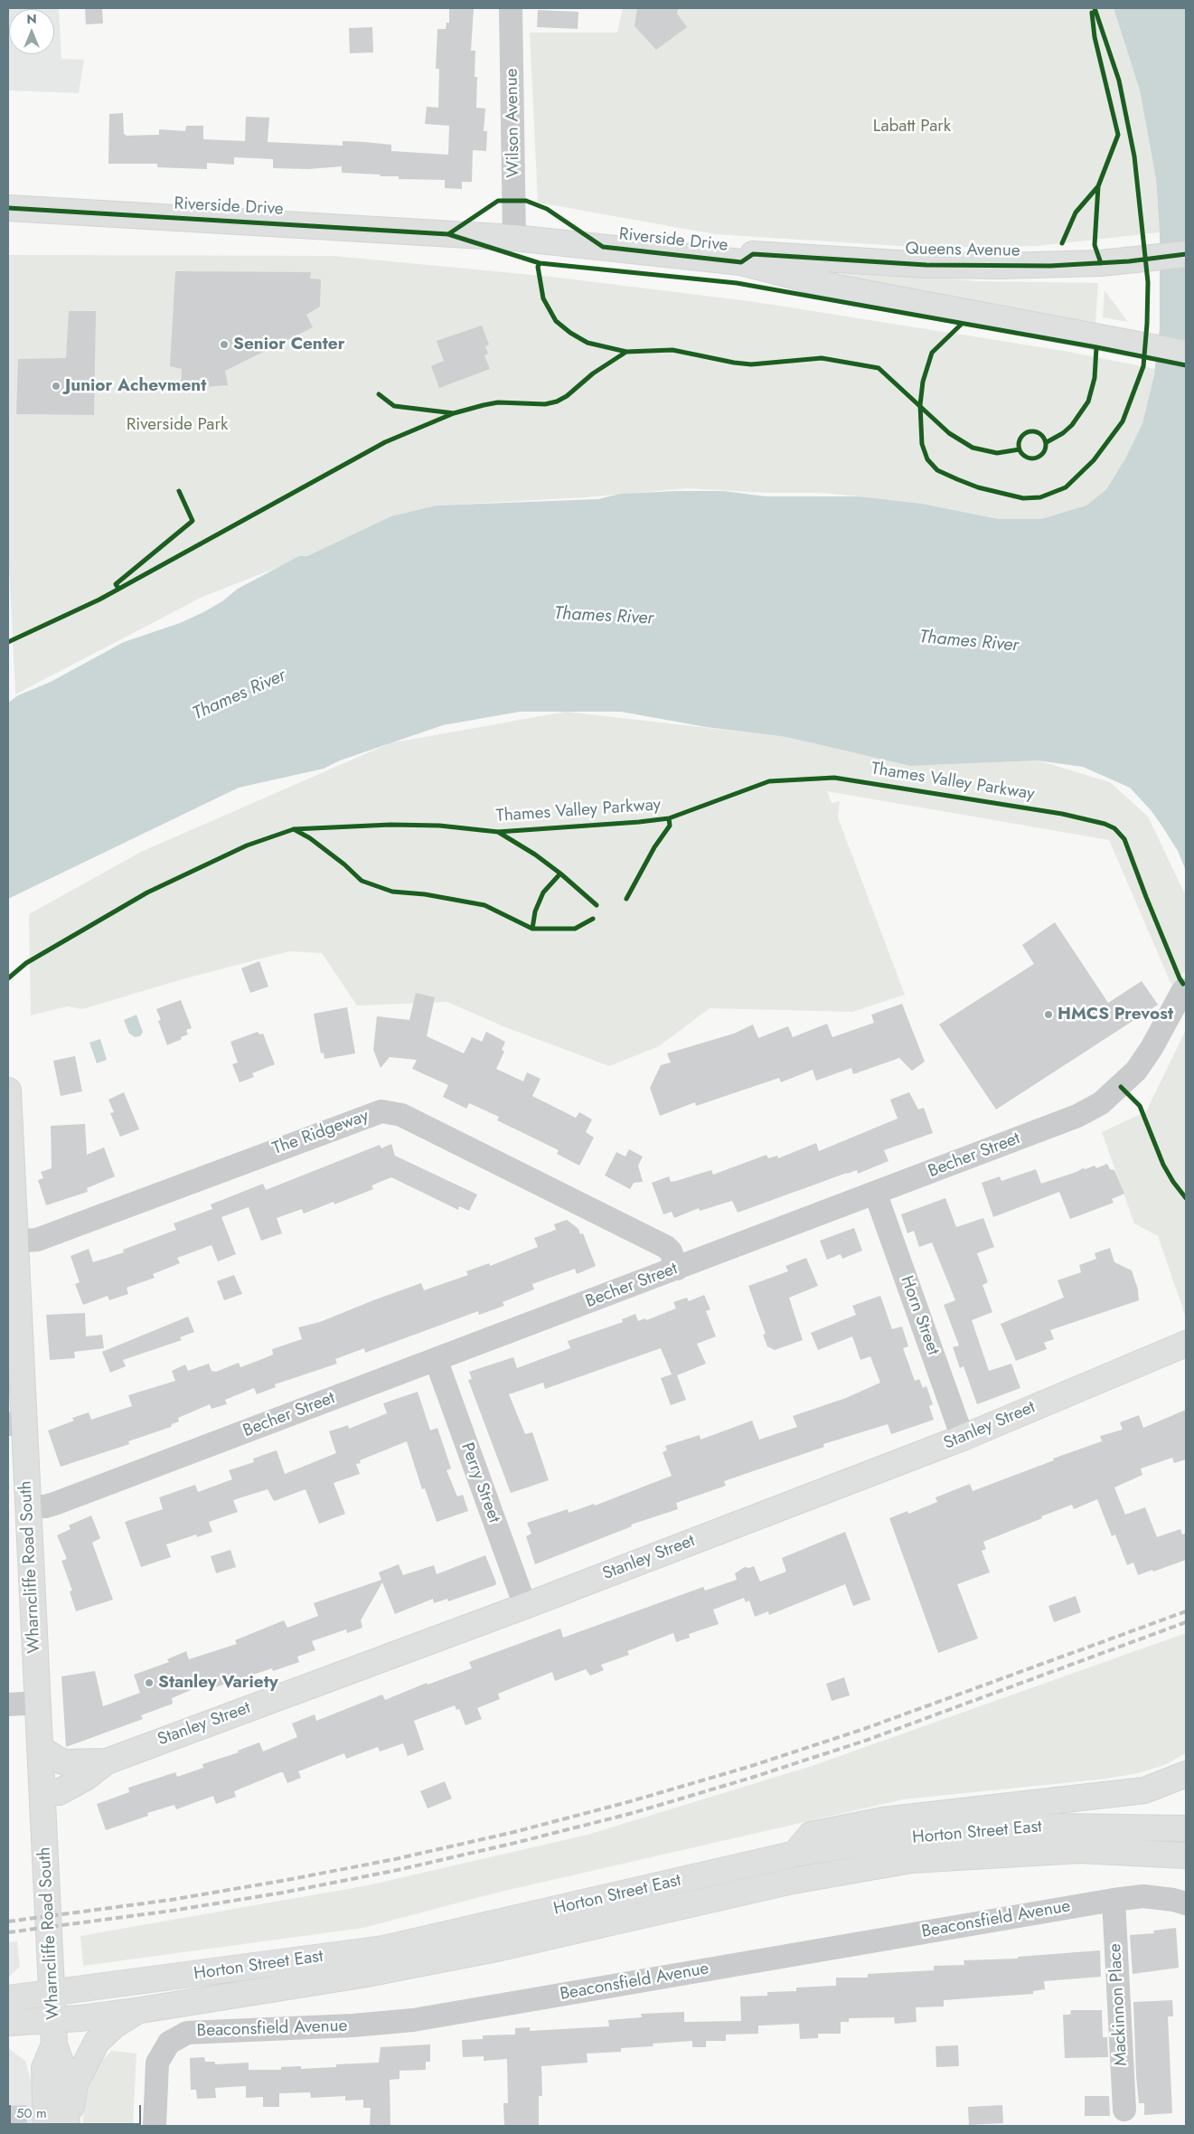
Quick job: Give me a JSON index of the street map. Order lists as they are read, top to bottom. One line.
{"streets":{"main road":["Riverside Drive","Queens Avenue","Stanley Street","Wharncliffe Road South","Horton Street East"],"street":["Wilson Avenue","The Ridgeway","Becher Street","Horn Street","Perry Street","Beaconsfield Avenue","Mackinnon Place"],"cycle path":["Thames Valley Parkway"]},"crossings":[["Wilson Avenue","Riverside Drive"],["Riverside Drive","Queens Avenue"],["The Ridgeway","Becher Street"],["The Ridgeway","Wharncliffe Road South"],["Becher Street","Horn Street"],["Becher Street","Perry Street"],["Becher Street","Wharncliffe Road South"],["Horn Street","Stanley Street"],["Stanley Street","Perry Street"],["Stanley Street","Wharncliffe Road South"],["Wharncliffe Road South","Horton Street East"],["Beaconsfield Avenue","Mackinnon Place"]],"water":["Thames River"],"parks":["Labatt Park","Riverside Park"],"places":["Senior Center","Junior Achevment","HMCS Prevost","Stanley Variety"],"scale_bar":"50 m","north":"top"}
